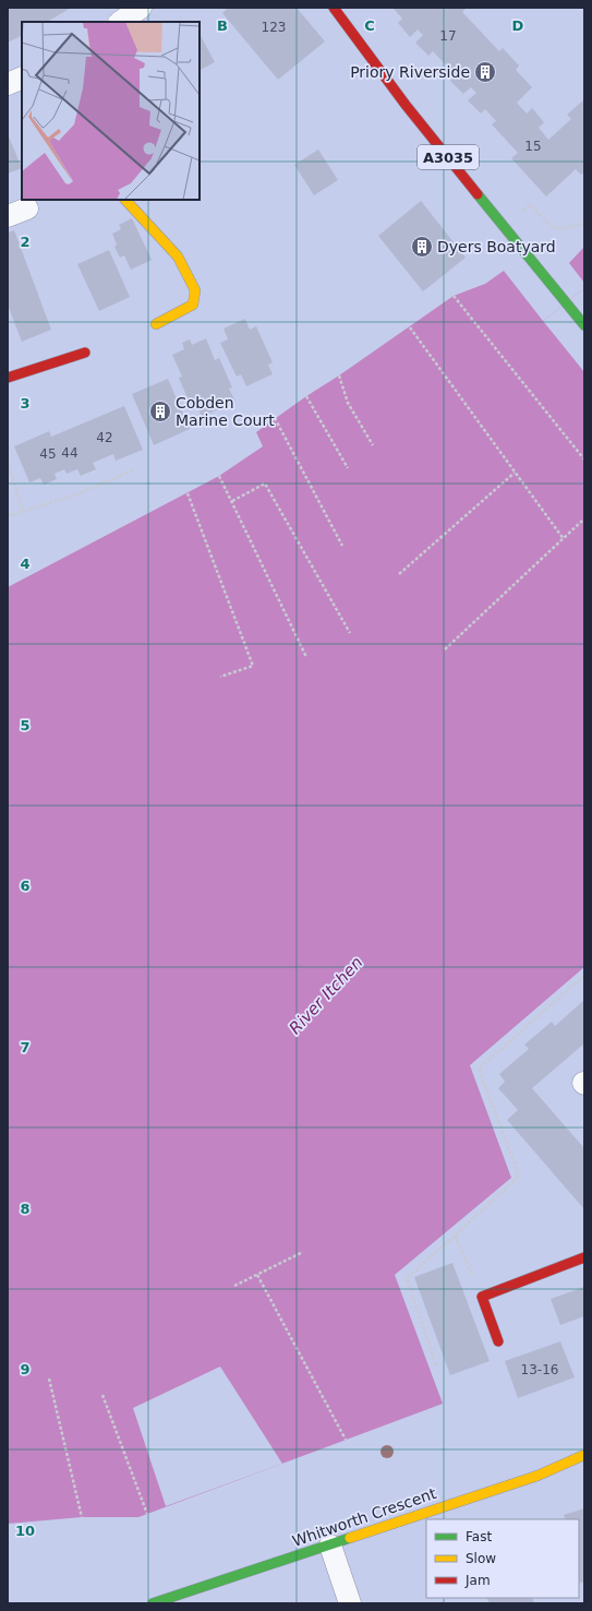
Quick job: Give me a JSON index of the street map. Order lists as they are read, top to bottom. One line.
{"streets":{"street":["A3035","Whitworth Crescent"]},"water":["River Itchen"],"places":{"building":["Priory Riverside","Dyers Boatyard","Cobden Marine Court"]},"house_numbers":["123","17","15","42","44","45","13-16"],"legend":["Fast","Slow","Jam"],"grid":{"columns":["B","C","D"],"rows":["2","3","4","5","6","7","8","9","10"]}}
